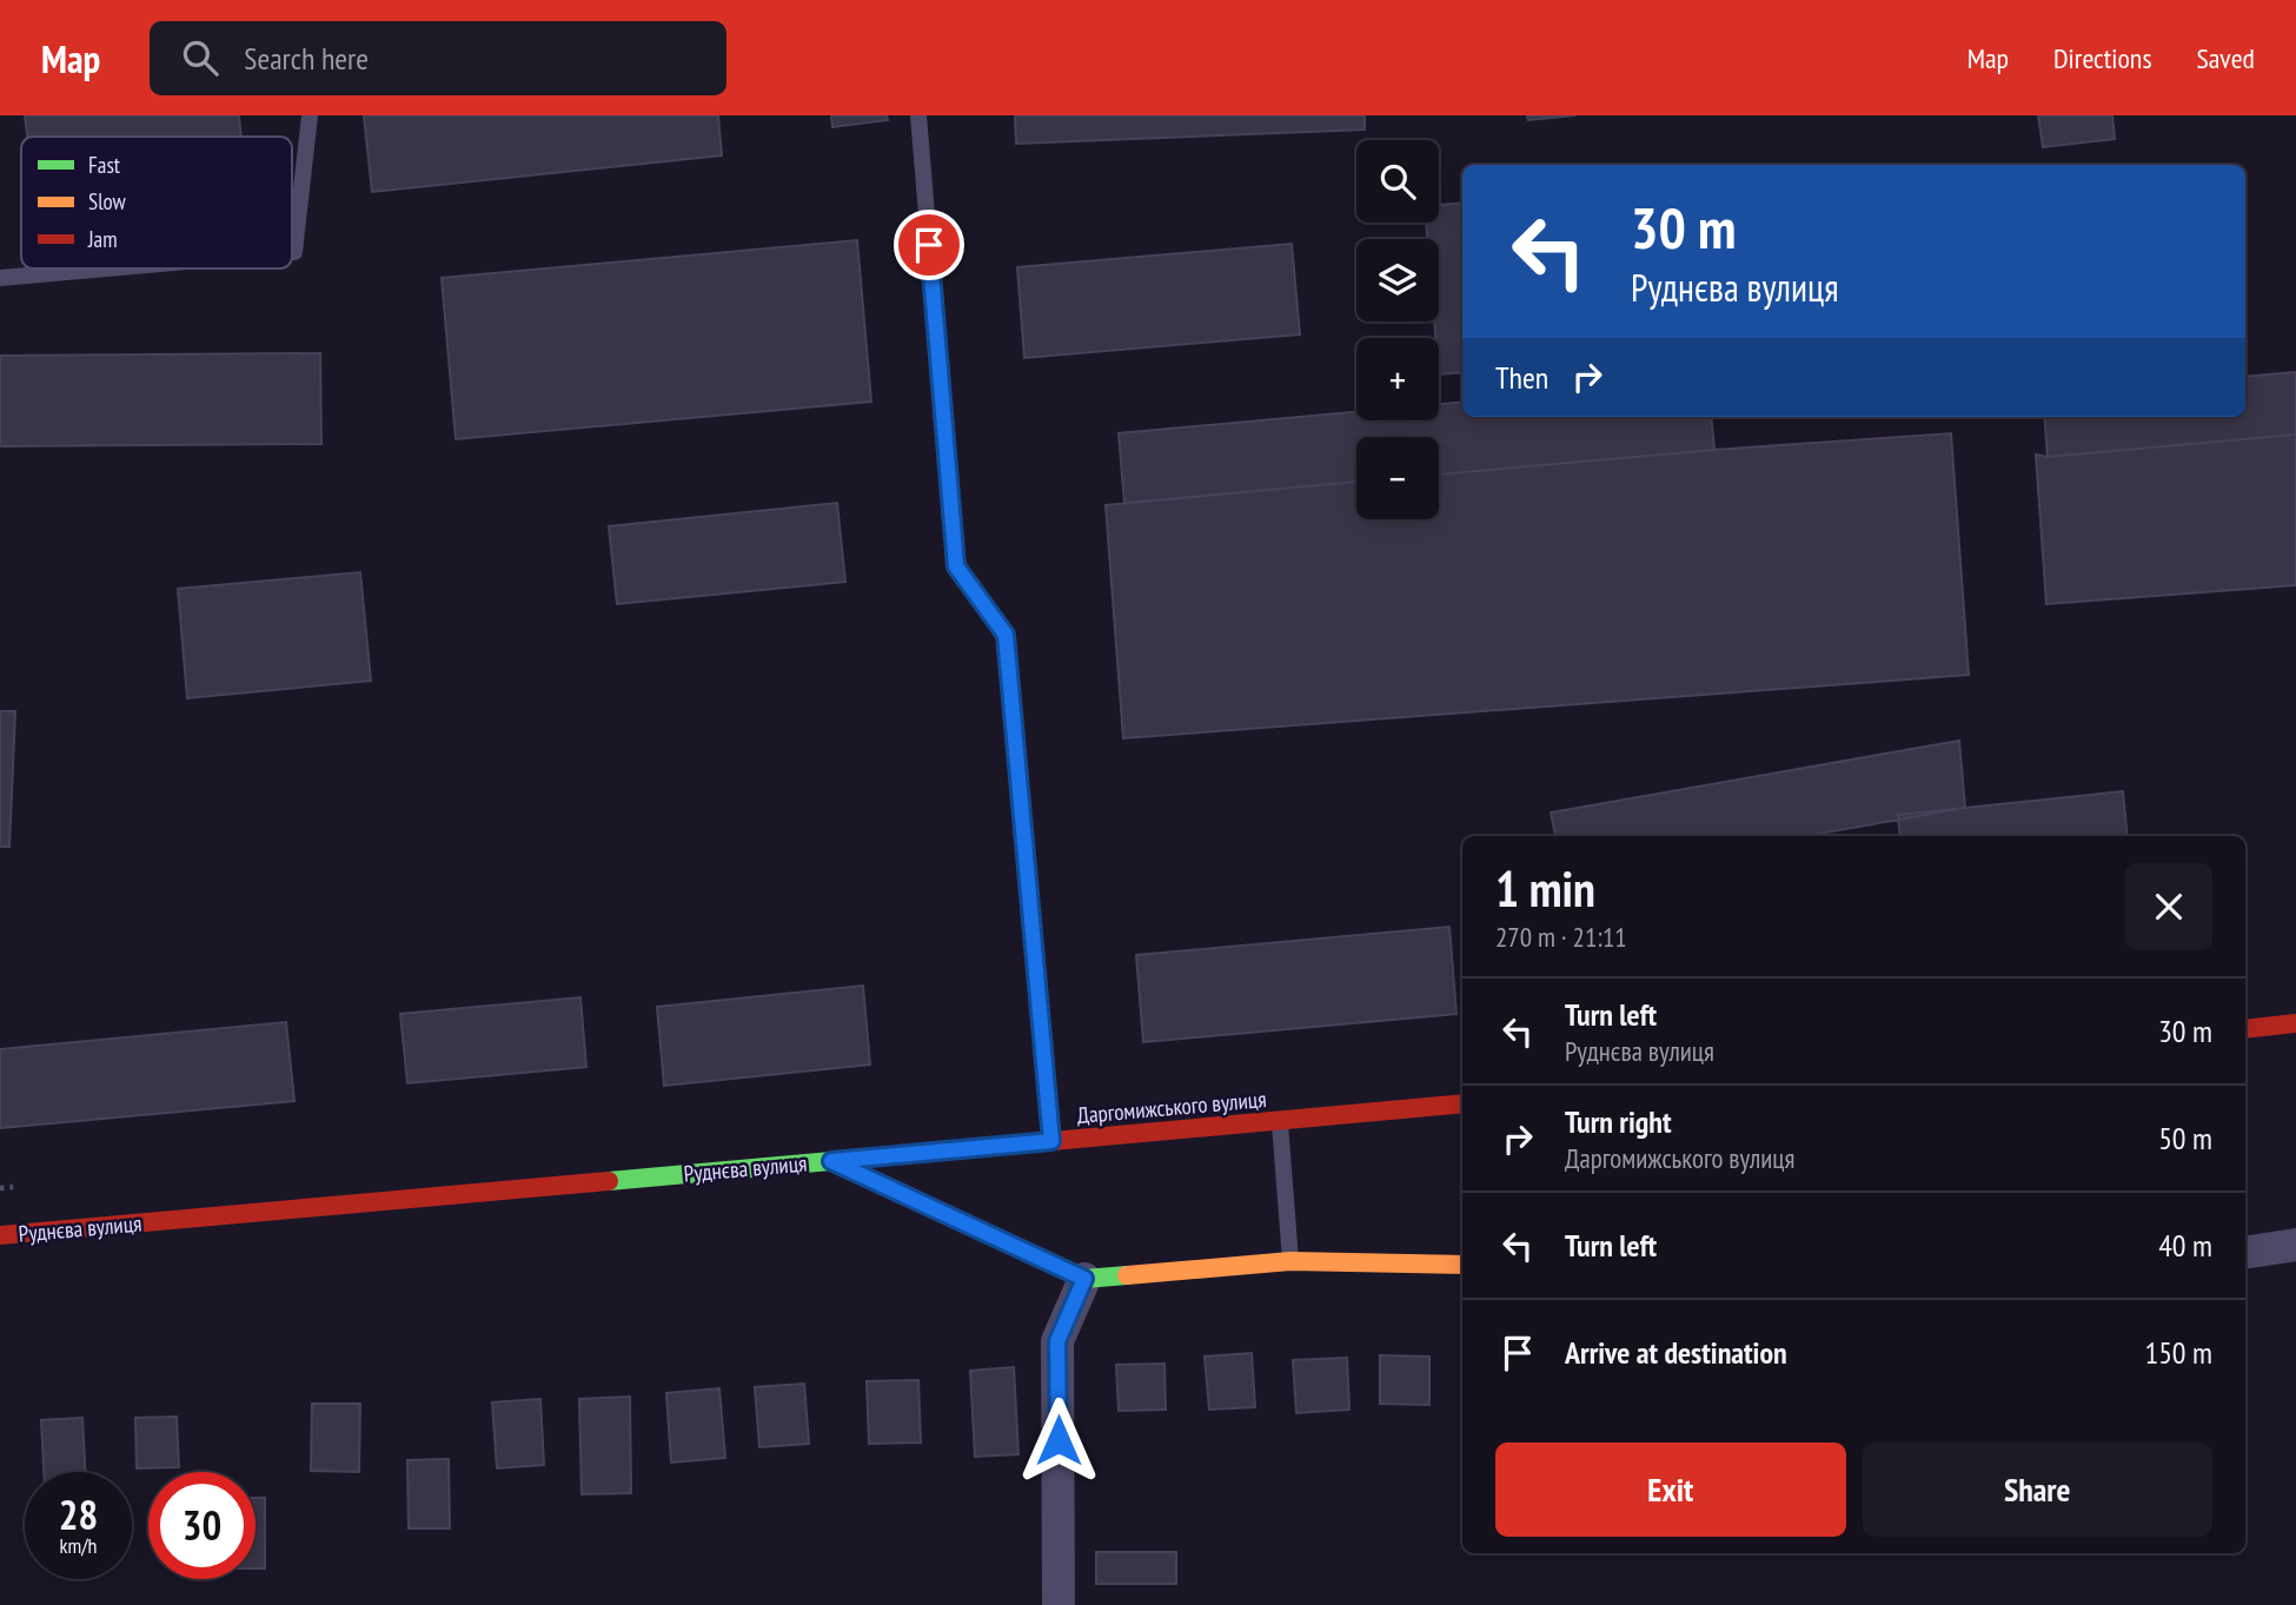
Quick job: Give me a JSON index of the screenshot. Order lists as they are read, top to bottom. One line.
{"streets":{"street":["Даргомижського вулиця","Руднєва вулиця"]},"crossings":[["Даргомижського вулиця","Руднєва вулиця"]],"legend":["Fast","Slow","Jam"],"page":{"header":"Map","search":"Search here","nav":["Map","Directions","Saved"],"map_buttons":["+","−"],"turn":["30 m","Руднєва вулиця"],"then":"Then","heading":["1 min","270 m · 21:11"],"list":[{"name":"Turn left","note":"Руднєва вулиця","value":"30 m"},{"name":"Turn right","note":"Даргомижського вулиця","value":"50 m"},{"name":"Turn left","value":"40 m"},{"name":"Arrive at destination","value":"150 m"}],"buttons":["Exit","Share"],"speed":"28 km/h","limit":"30"}}
